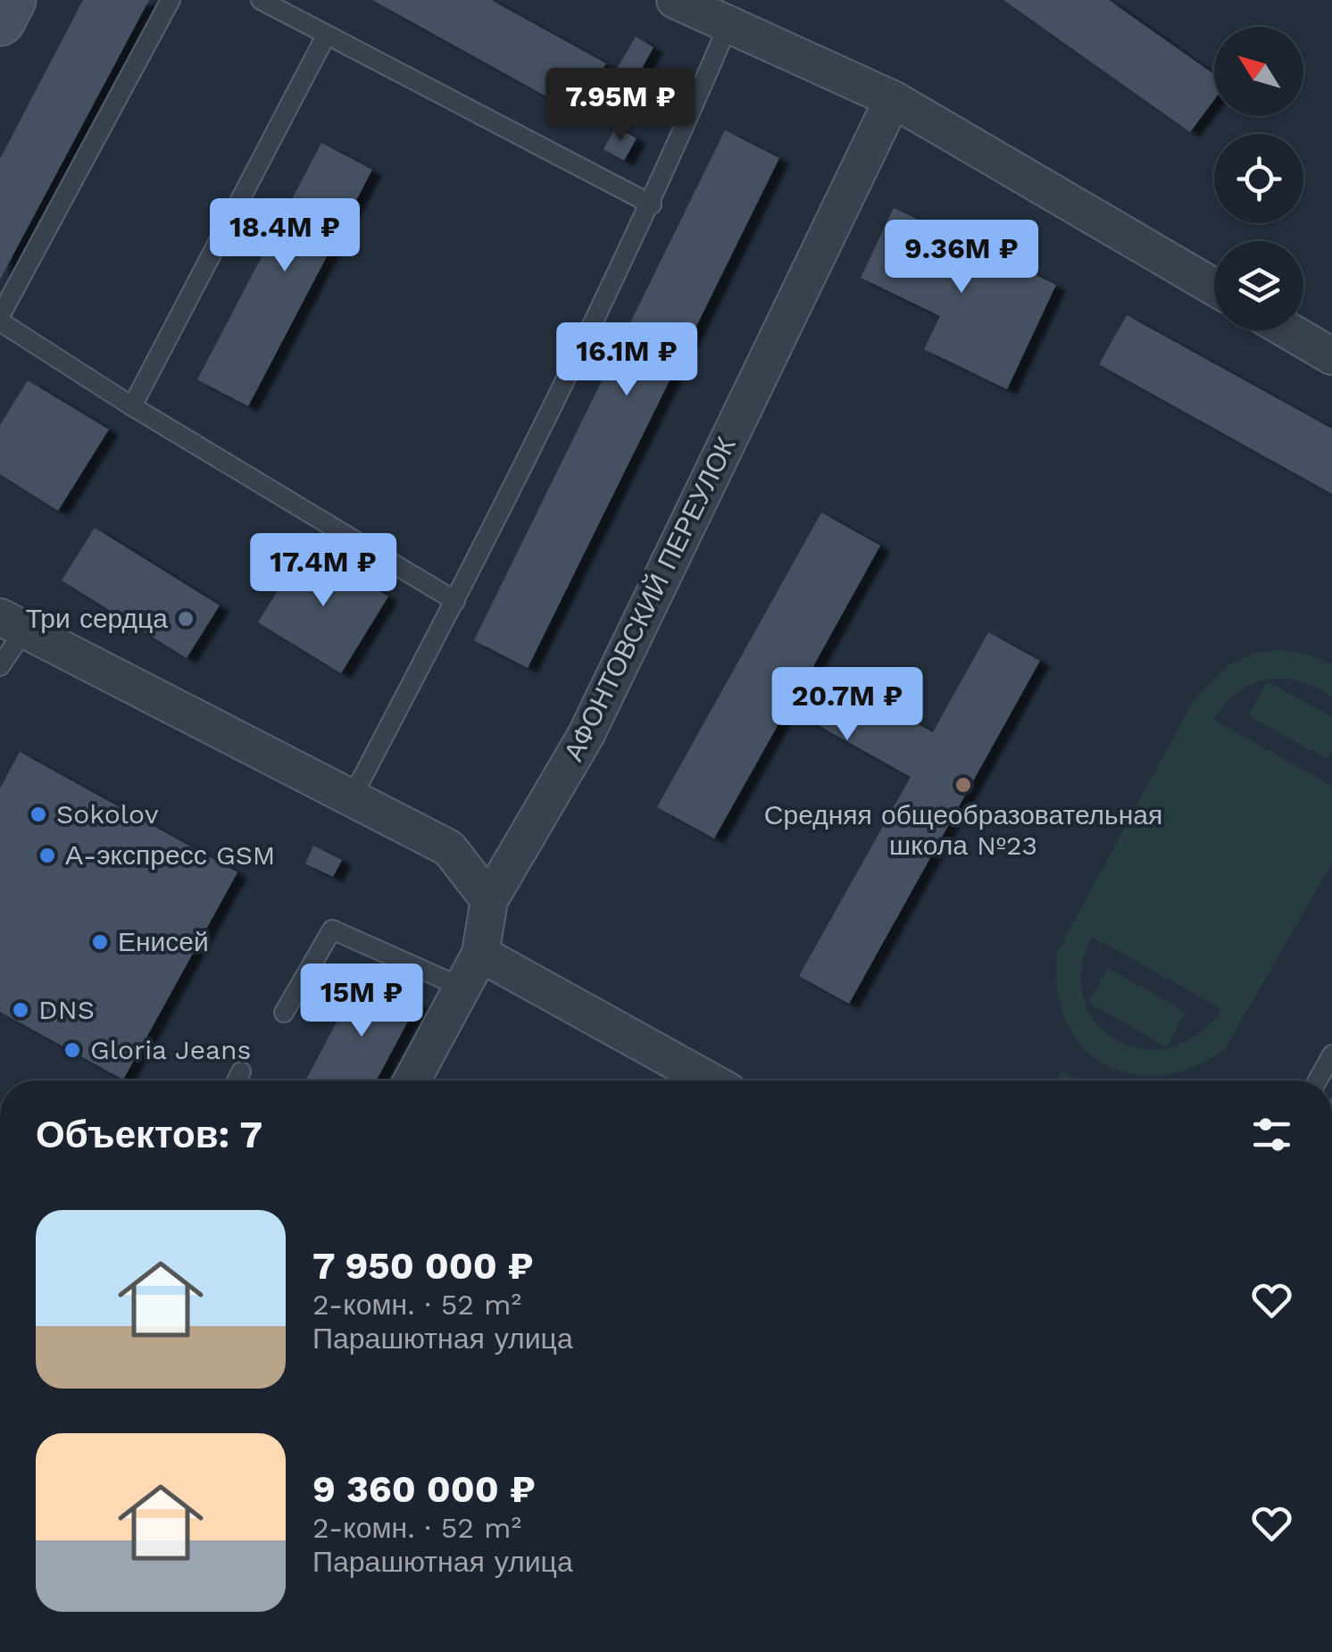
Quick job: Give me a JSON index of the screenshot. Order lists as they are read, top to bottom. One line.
{"streets":{"street":["АФОНТОВСКИЙ ПЕРЕУЛОК"]},"places":["Три сердца","Средняя общеобразовательная школа №23","Sokolov","А-экспресс GSM","Енисей","DNS","Gloria Jeans"],"north":"top left","page":{"price":["7.95M ₽","18.4M ₽","9.36M ₽","16.1M ₽","17.4M ₽","20.7M ₽","15M ₽"],"heading":"Объектов: 7","list":[{"name":"7 950 000 ₽","note":"2-комн. · 52 m² · Парашютная улица"},{"name":"9 360 000 ₽","note":"2-комн. · 52 m² · Парашютная улица"}]}}
